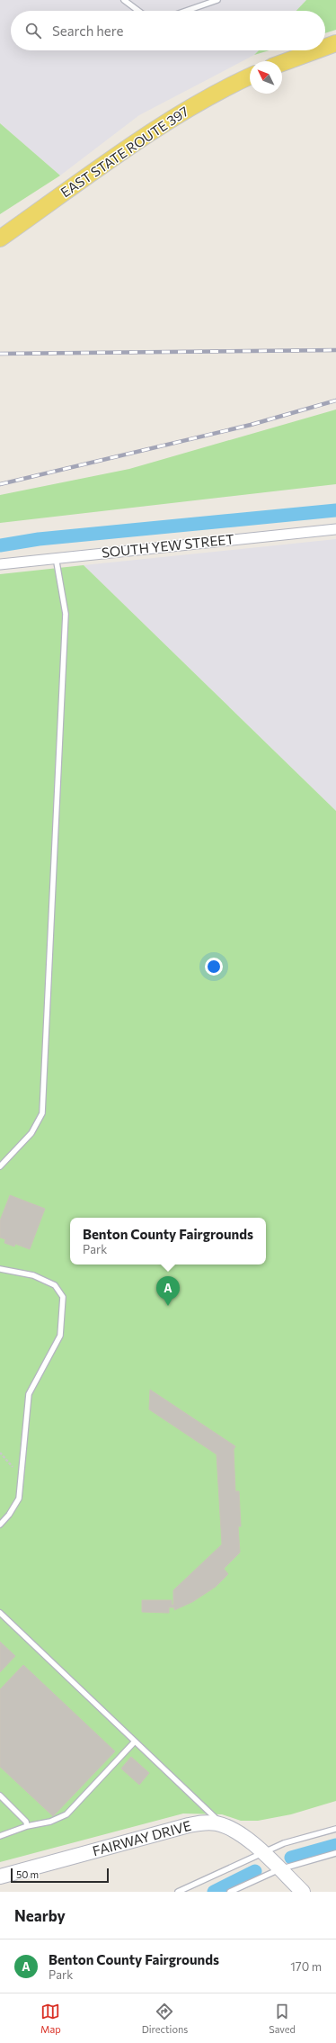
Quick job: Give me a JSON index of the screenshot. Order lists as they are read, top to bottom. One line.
{"streets":{"main road":["EAST STATE ROUTE 397"],"street":["SOUTH YEW STREET","FAIRWAY DRIVE"]},"scale_bar":"50 m","north":"top left","page":{"search":"Search here","popup":["Benton County Fairgrounds","Park"],"pins":"A","scale":"50 m","heading":"Nearby","list":[{"mark":"A","name":"Benton County Fairgrounds","note":"Park","value":"170 m"}],"nav":["Map","Directions","Saved"]}}
